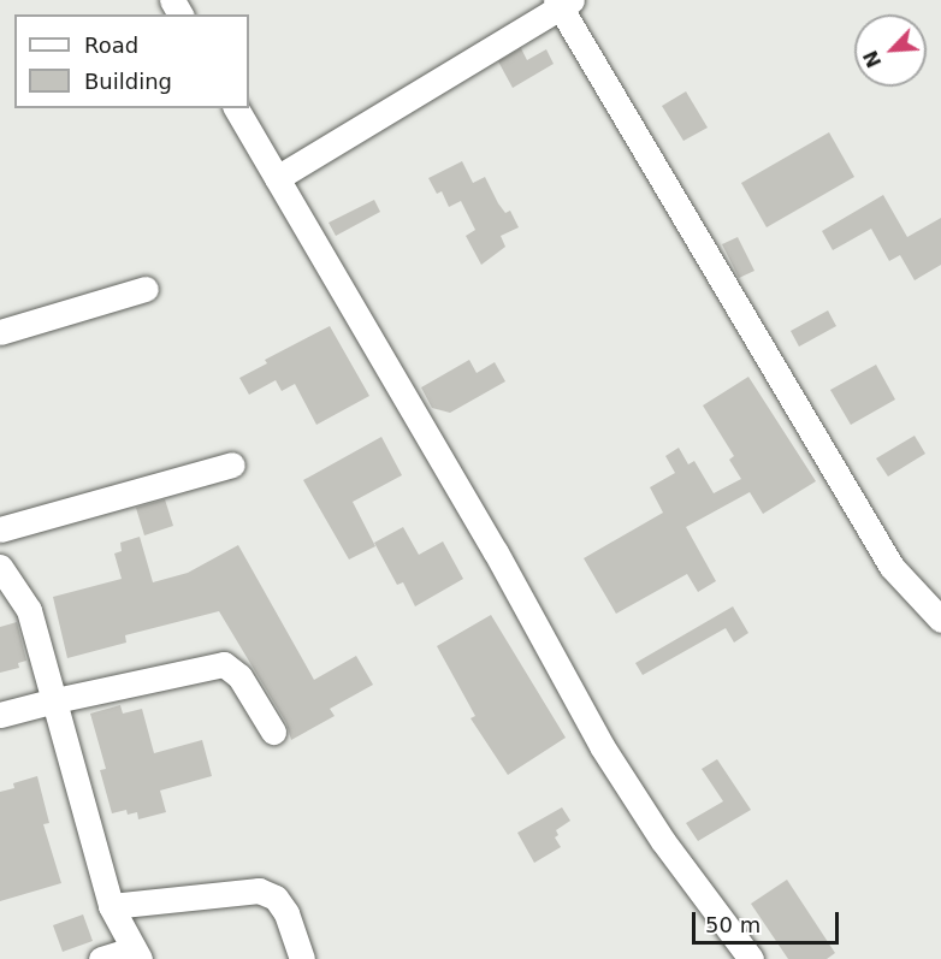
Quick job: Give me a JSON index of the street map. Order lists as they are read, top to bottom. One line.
{"legend":["Road","Building"],"scale_bar":"50 m","north":"bottom left"}
